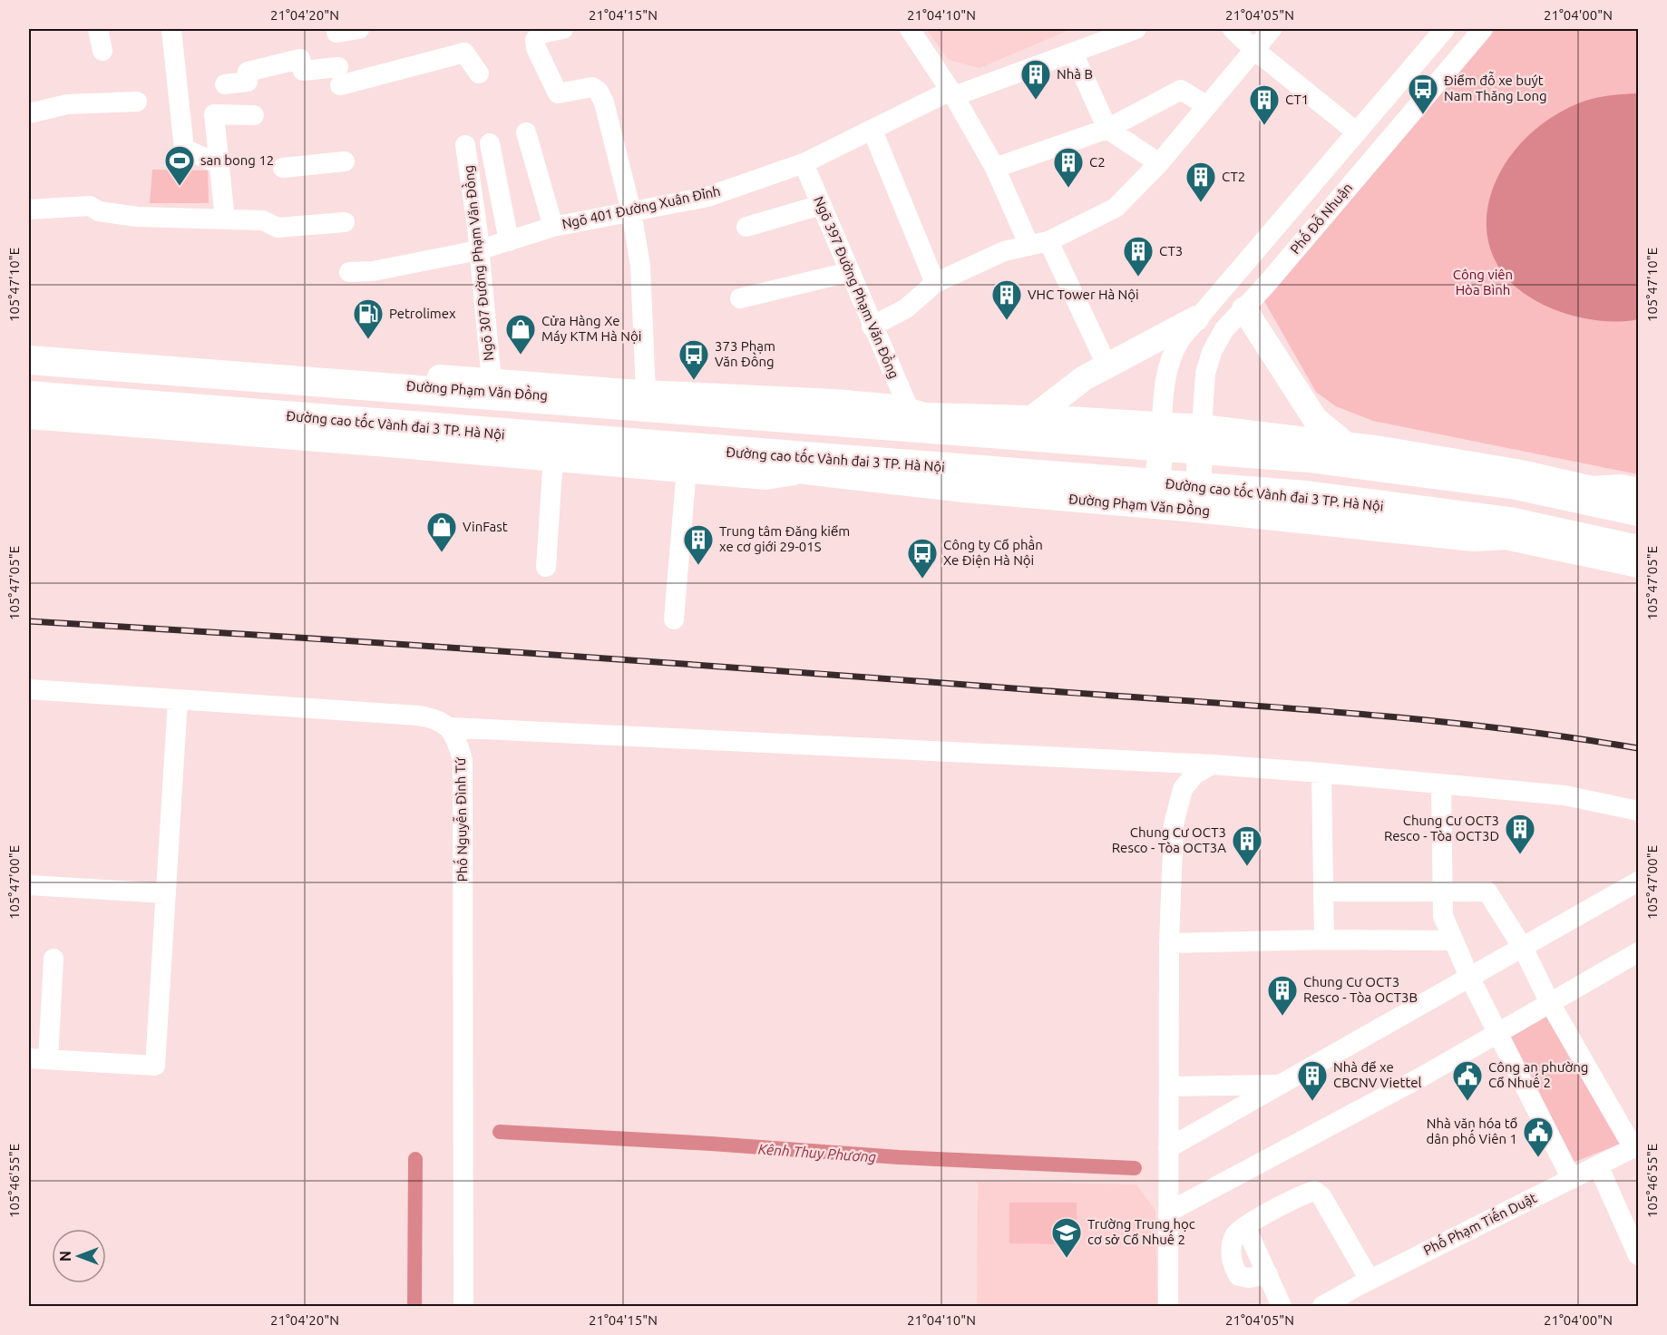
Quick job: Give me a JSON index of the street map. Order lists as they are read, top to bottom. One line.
{"streets":{"highway":["Đường cao tốc Vành đai 3 TP. Hà Nội"],"main road":["Đường Phạm Văn Đồng"],"street":["Ngõ 401 Đường Xuân Đỉnh","Phố Đỗ Nhuận","Ngõ 307 Đường Phạm Văn Đồng","Ngõ 397 Đường Phạm Văn Đồng","Phố Nguyễn Đình Tứ","Phố Phạm Tiến Duật"]},"crossings":[["Ngõ 401 Đường Xuân Đỉnh","Ngõ 307 Đường Phạm Văn Đồng"],["Ngõ 401 Đường Xuân Đỉnh","Ngõ 397 Đường Phạm Văn Đồng"],["Phố Đỗ Nhuận","Đường Phạm Văn Đồng"],["Ngõ 307 Đường Phạm Văn Đồng","Đường Phạm Văn Đồng"],["Ngõ 397 Đường Phạm Văn Đồng","Đường Phạm Văn Đồng"]],"water":["Kênh Thuỵ Phương"],"parks":["Công viên Hòa Bình"],"places":{"building":["Nhà B","CT1","C2","CT2","CT3","VHC Tower Hà Nội","Trung tâm Đăng kiểm xe cơ giới 29-01S","Chung Cư OCT3 Resco - Tòa OCT3D","Chung Cư OCT3 Resco - Tòa OCT3A","Chung Cư OCT3 Resco - Tòa OCT3B","Nhà để xe CBCNV Viettel"],"bus stop":["Điểm đỗ xe buýt Nam Thăng Long","373 Phạm Văn Đồng","Công ty Cổ phần Xe Điện Hà Nội"],"sports":["san bong 12"],"fuel station":["Petrolimex"],"shop":["Cửa Hàng Xe Máy KTM Hà Nội","VinFast"],"public building":["Công an phường Cổ Nhuế 2","Nhà văn hóa tổ dân phố Viên 1"],"school or university":["Trường Trung học cơ sở Cổ Nhuế 2"]},"north":"left","coordinates":["21°04'20\"N","21°04'15\"N","21°04'10\"N","21°04'05\"N","21°04'00\"N","105°47'10\"E","105°47'05\"E","105°47'00\"E","105°46'55\"E"]}
